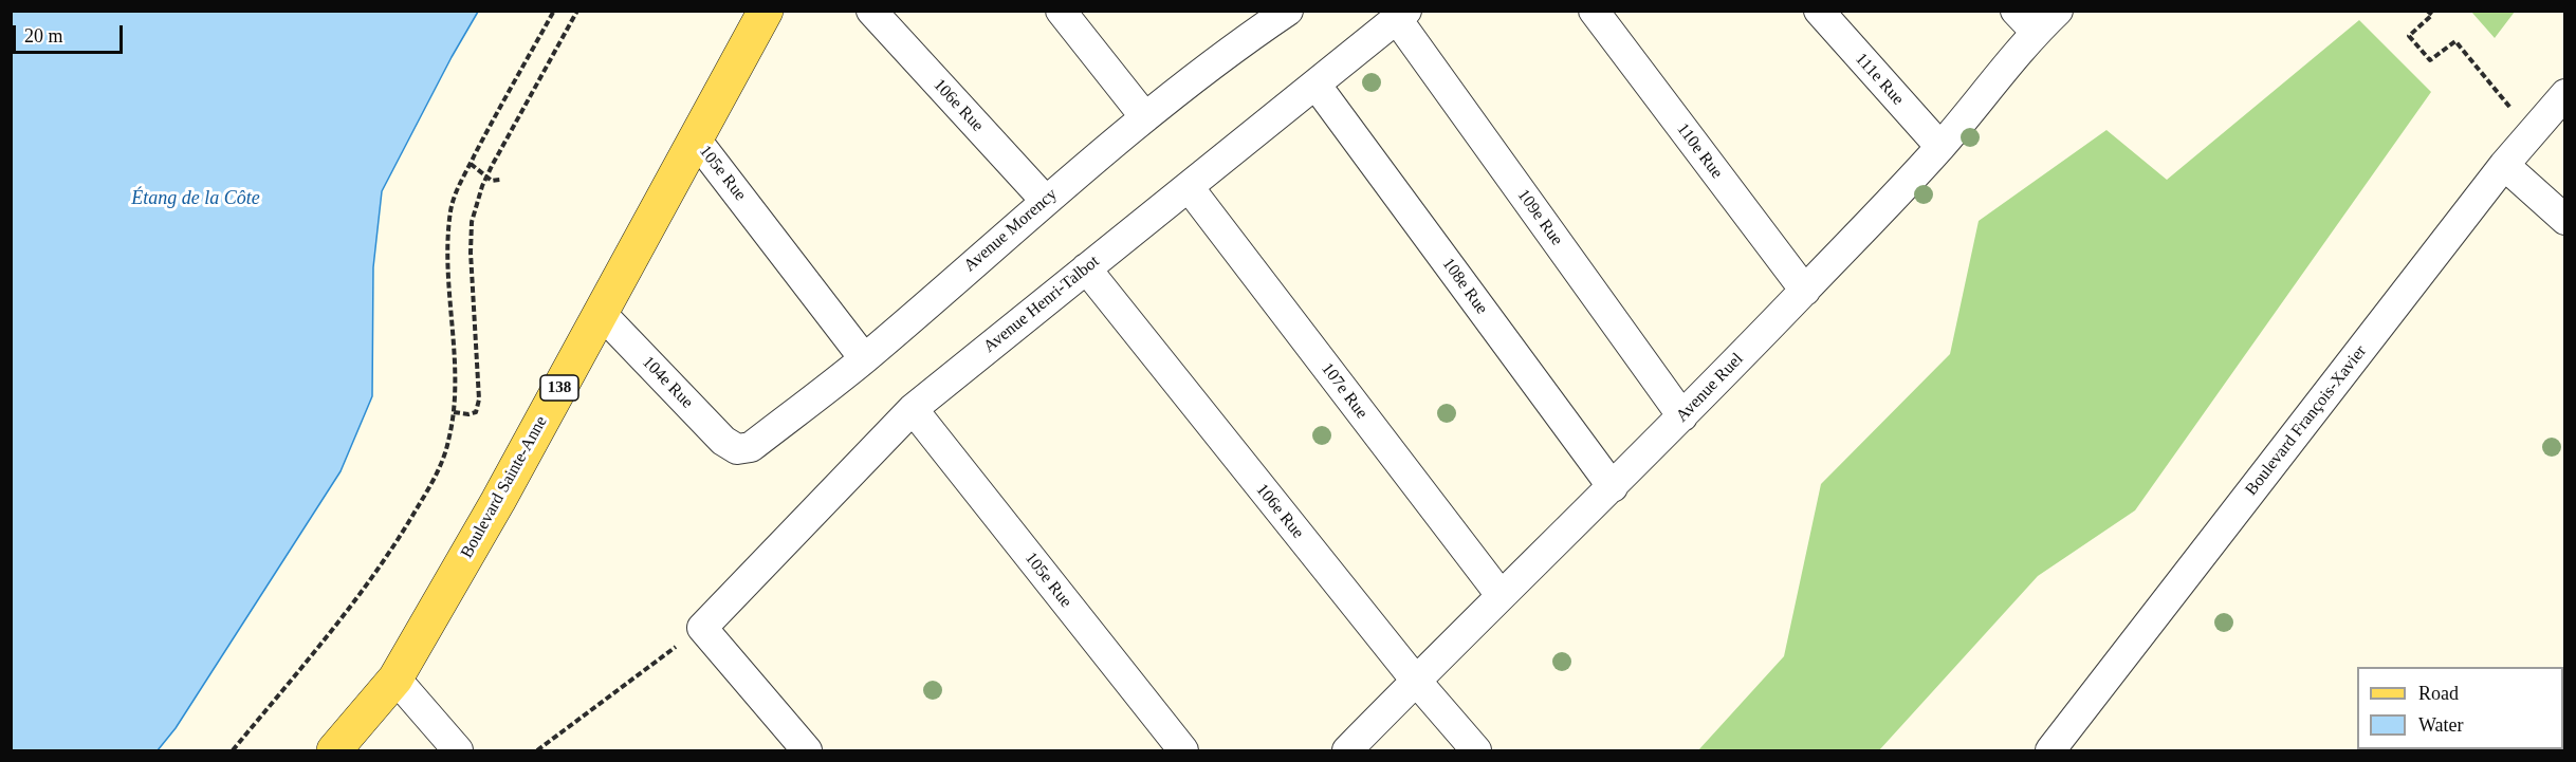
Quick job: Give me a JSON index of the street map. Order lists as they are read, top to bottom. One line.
{"streets":{"main road":["138","Boulevard Sainte-Anne"],"street":["111e Rue","106e Rue","110e Rue","105e Rue","109e Rue","Avenue Morency","108e Rue","Avenue Henri-Talbot","104e Rue","Avenue Ruel","107e Rue","Boulevard François-Xavier"]},"crossings":[["111e Rue","Avenue Ruel"],["106e Rue","Avenue Morency"],["106e Rue","Avenue Henri-Talbot"],["106e Rue","Avenue Ruel"],["110e Rue","Avenue Ruel"],["105e Rue","Avenue Morency"],["105e Rue","Avenue Henri-Talbot"],["105e Rue","Boulevard Sainte-Anne"],["109e Rue","Avenue Henri-Talbot"],["109e Rue","Avenue Ruel"],["Avenue Morency","104e Rue"],["108e Rue","Avenue Henri-Talbot"],["108e Rue","Avenue Ruel"],["Avenue Henri-Talbot","107e Rue"],["104e Rue","Boulevard Sainte-Anne"],["Avenue Ruel","107e Rue"]],"water":["Étang de la Côte"],"legend":["Road","Water"],"scale_bar":"20 m"}
